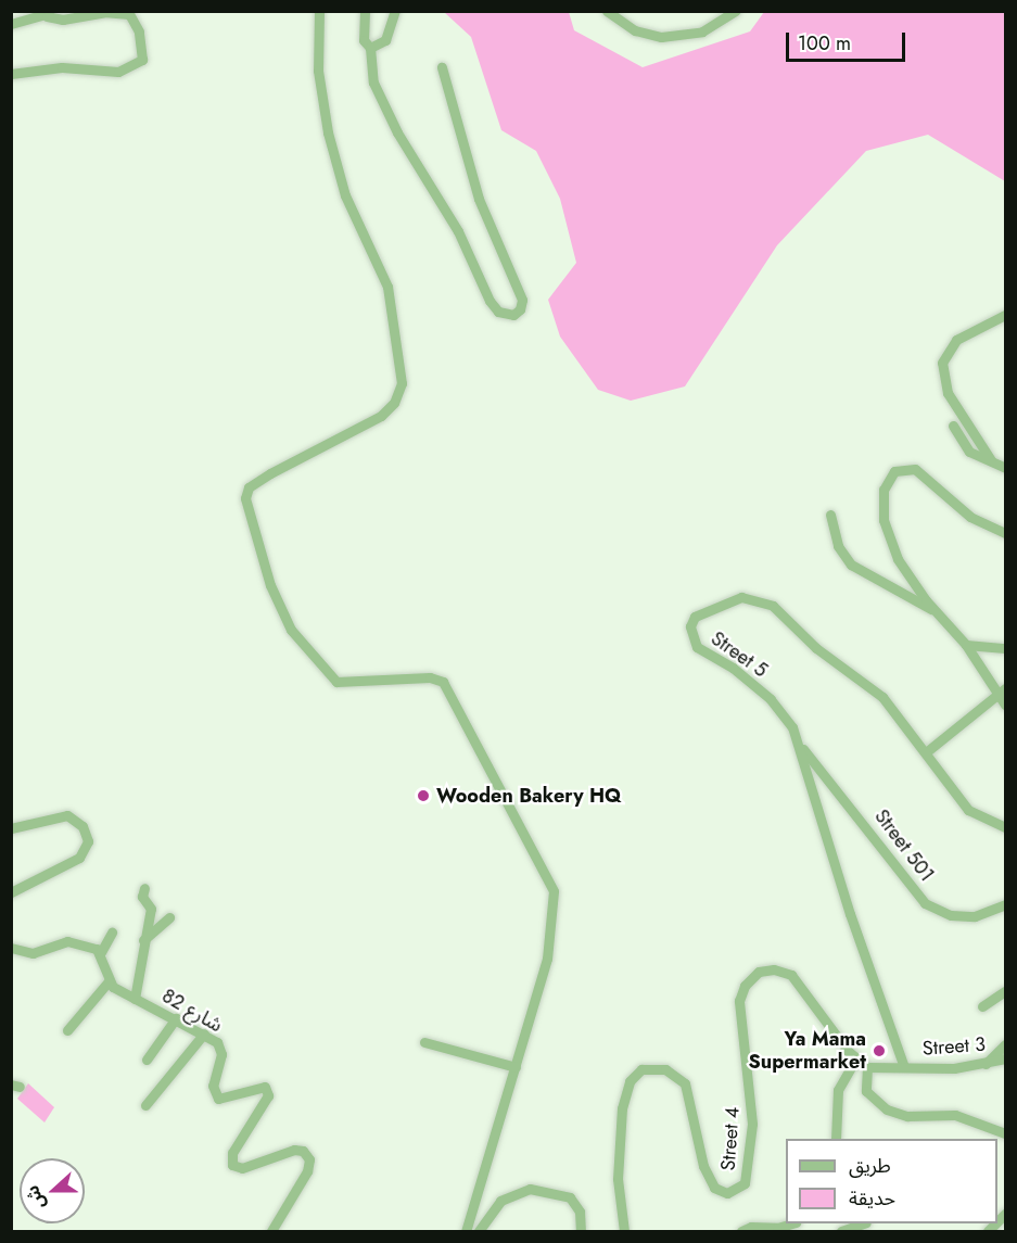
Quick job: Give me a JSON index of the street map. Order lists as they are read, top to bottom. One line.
{"streets":{"street":["Street 5","Street 501","شارع 82","Street 3","Street 4"]},"crossings":[["Street 5","Street 501"],["Street 5","Street 3"],["Street 5","Street 4"],["Street 3","Street 4"]],"places":["Wooden Bakery HQ","Ya Mama Supermarket"],"legend":["طريق","حديقة"],"scale_bar":"100 m","north":"left"}
